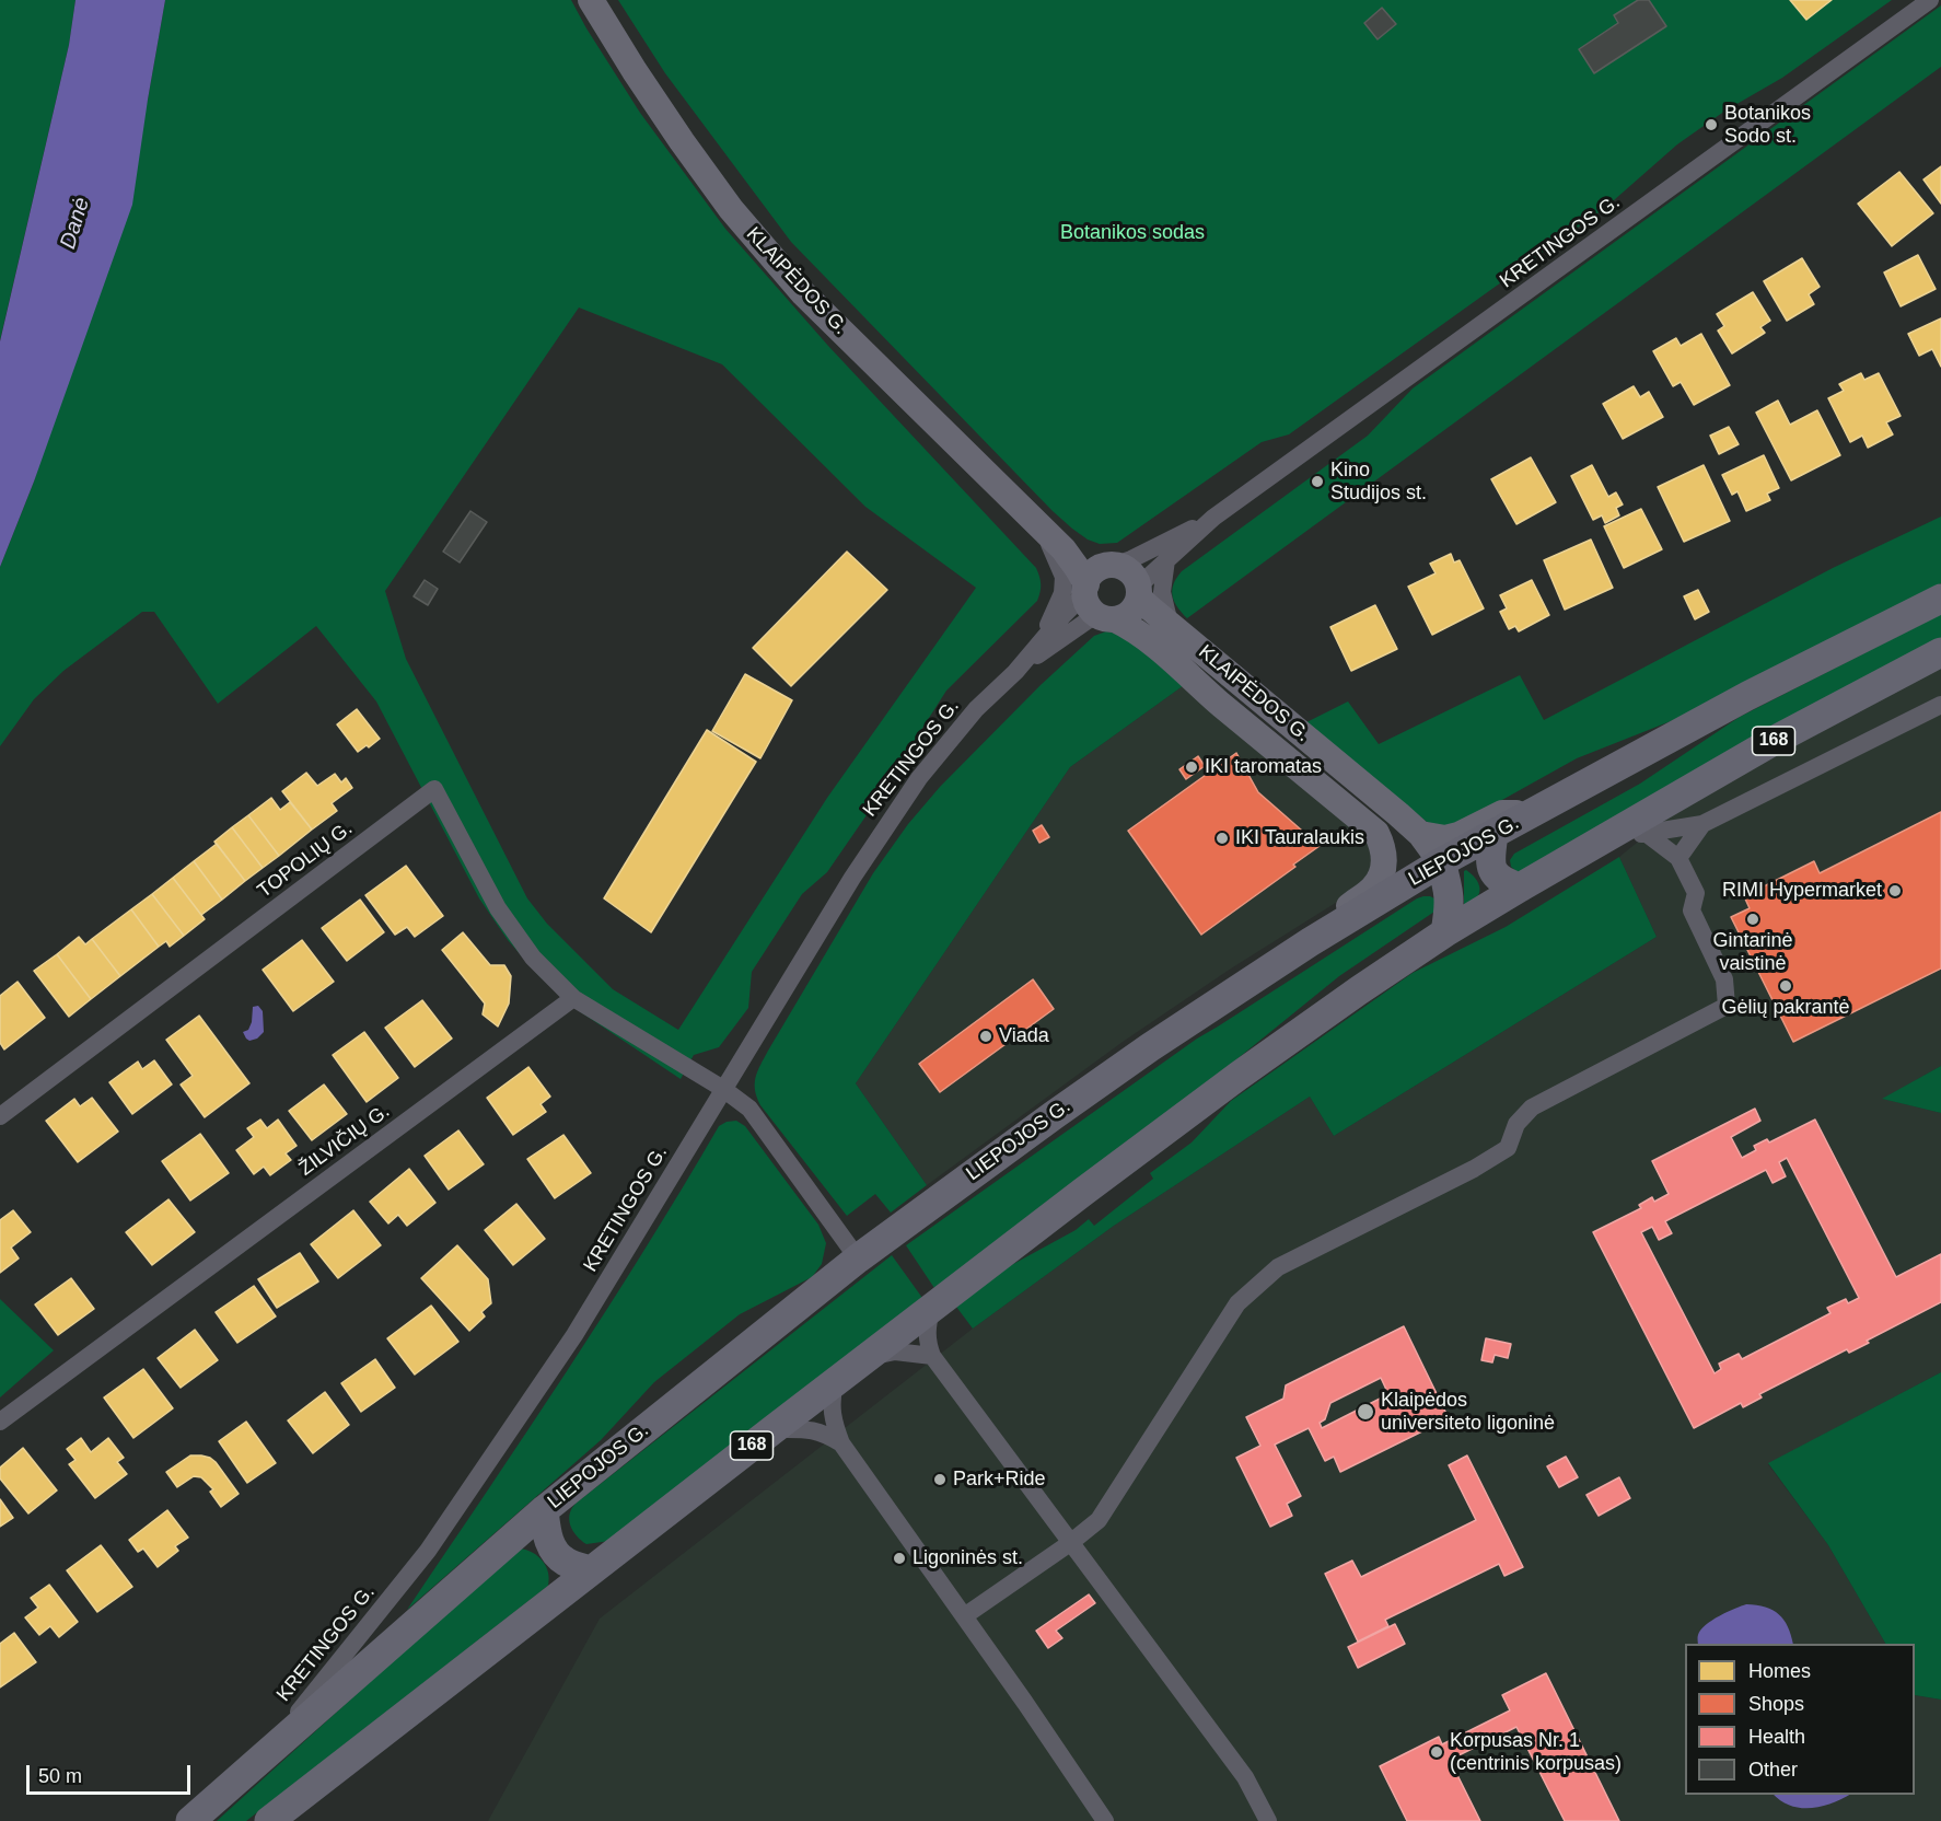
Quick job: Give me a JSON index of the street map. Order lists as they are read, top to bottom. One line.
{"streets":{"main road":["KLAIPĖDOS G.","168","LIEPOJOS G."],"street":["KRETINGOS G.","TOPOLIŲ G.","ŽILVIČIŲ G."]},"crossings":[["KRETINGOS G.","KLAIPĖDOS G."],["KRETINGOS G.","LIEPOJOS G."],["KLAIPĖDOS G.","LIEPOJOS G."],["TOPOLIŲ G.","ŽILVIČIŲ G."]],"water":["Danė"],"parks":["Botanikos sodas"],"places":["Botanikos Sodo st.","Kino Studijos st.","IKI taromatas","IKI Tauralaukis","RIMI Hypermarket","Gintarinė vaistinė","Gėlių pakrantė","Viada","Klaipėdos universiteto ligoninė","Park+Ride","Ligoninės st.","Korpusas Nr. 1 (centrinis korpusas)"],"legend":["Homes","Shops","Health","Other"],"scale_bar":"50 m"}
